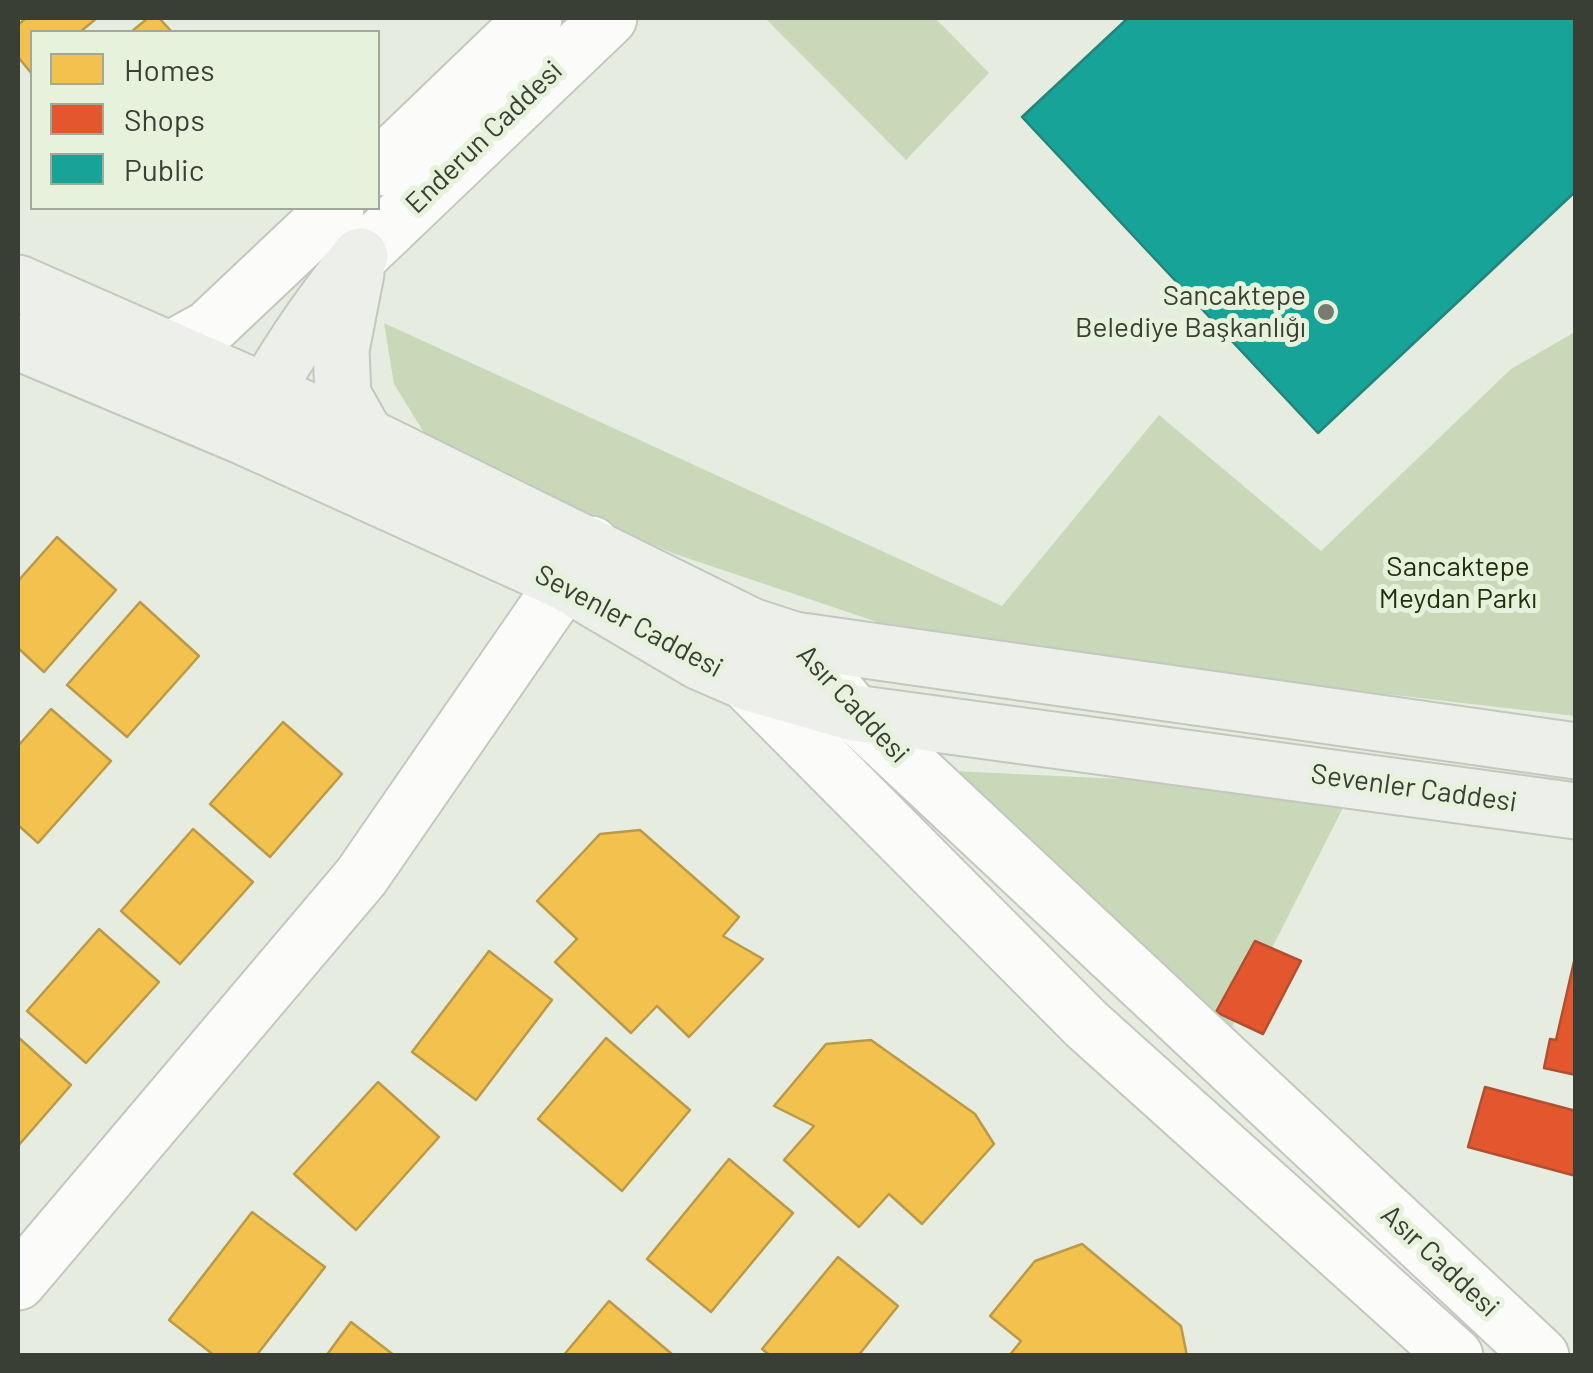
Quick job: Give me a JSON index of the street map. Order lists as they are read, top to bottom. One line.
{"streets":{"main road":["Sevenler Caddesi"],"street":["Enderun Caddesi","Asır Caddesi"]},"crossings":[["Sevenler Caddesi","Asır Caddesi"]],"parks":["Sancaktepe Meydan Parkı"],"places":["Sancaktepe Belediye Başkanlığı"],"legend":["Homes","Shops","Public"]}
